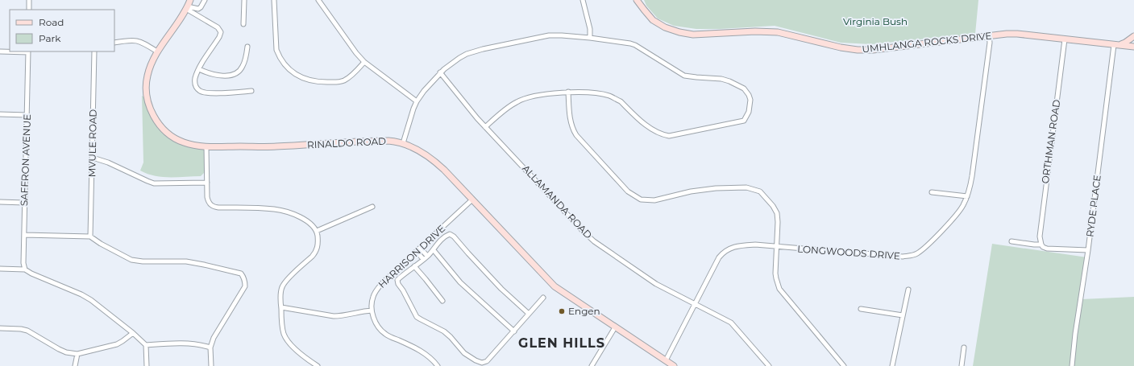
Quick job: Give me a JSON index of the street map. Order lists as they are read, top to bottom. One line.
{"streets":{"street":["UMHLANGA ROCKS DRIVE","ORTHMAN ROAD","MVULE ROAD","RINALDO ROAD","SAFFRON AVENUE","ALLAMANDA ROAD","RYDE PLACE","LONGWOODS DRIVE","HARRISON DRIVE"]},"crossings":[["UMHLANGA ROCKS DRIVE","ORTHMAN ROAD"],["UMHLANGA ROCKS DRIVE","RYDE PLACE"],["UMHLANGA ROCKS DRIVE","LONGWOODS DRIVE"],["RINALDO ROAD","LONGWOODS DRIVE"],["RINALDO ROAD","HARRISON DRIVE"],["ALLAMANDA ROAD","LONGWOODS DRIVE"]],"districts":["GLEN HILLS"],"parks":["Virginia Bush"],"places":["Engen"],"legend":["Road","Park"]}
